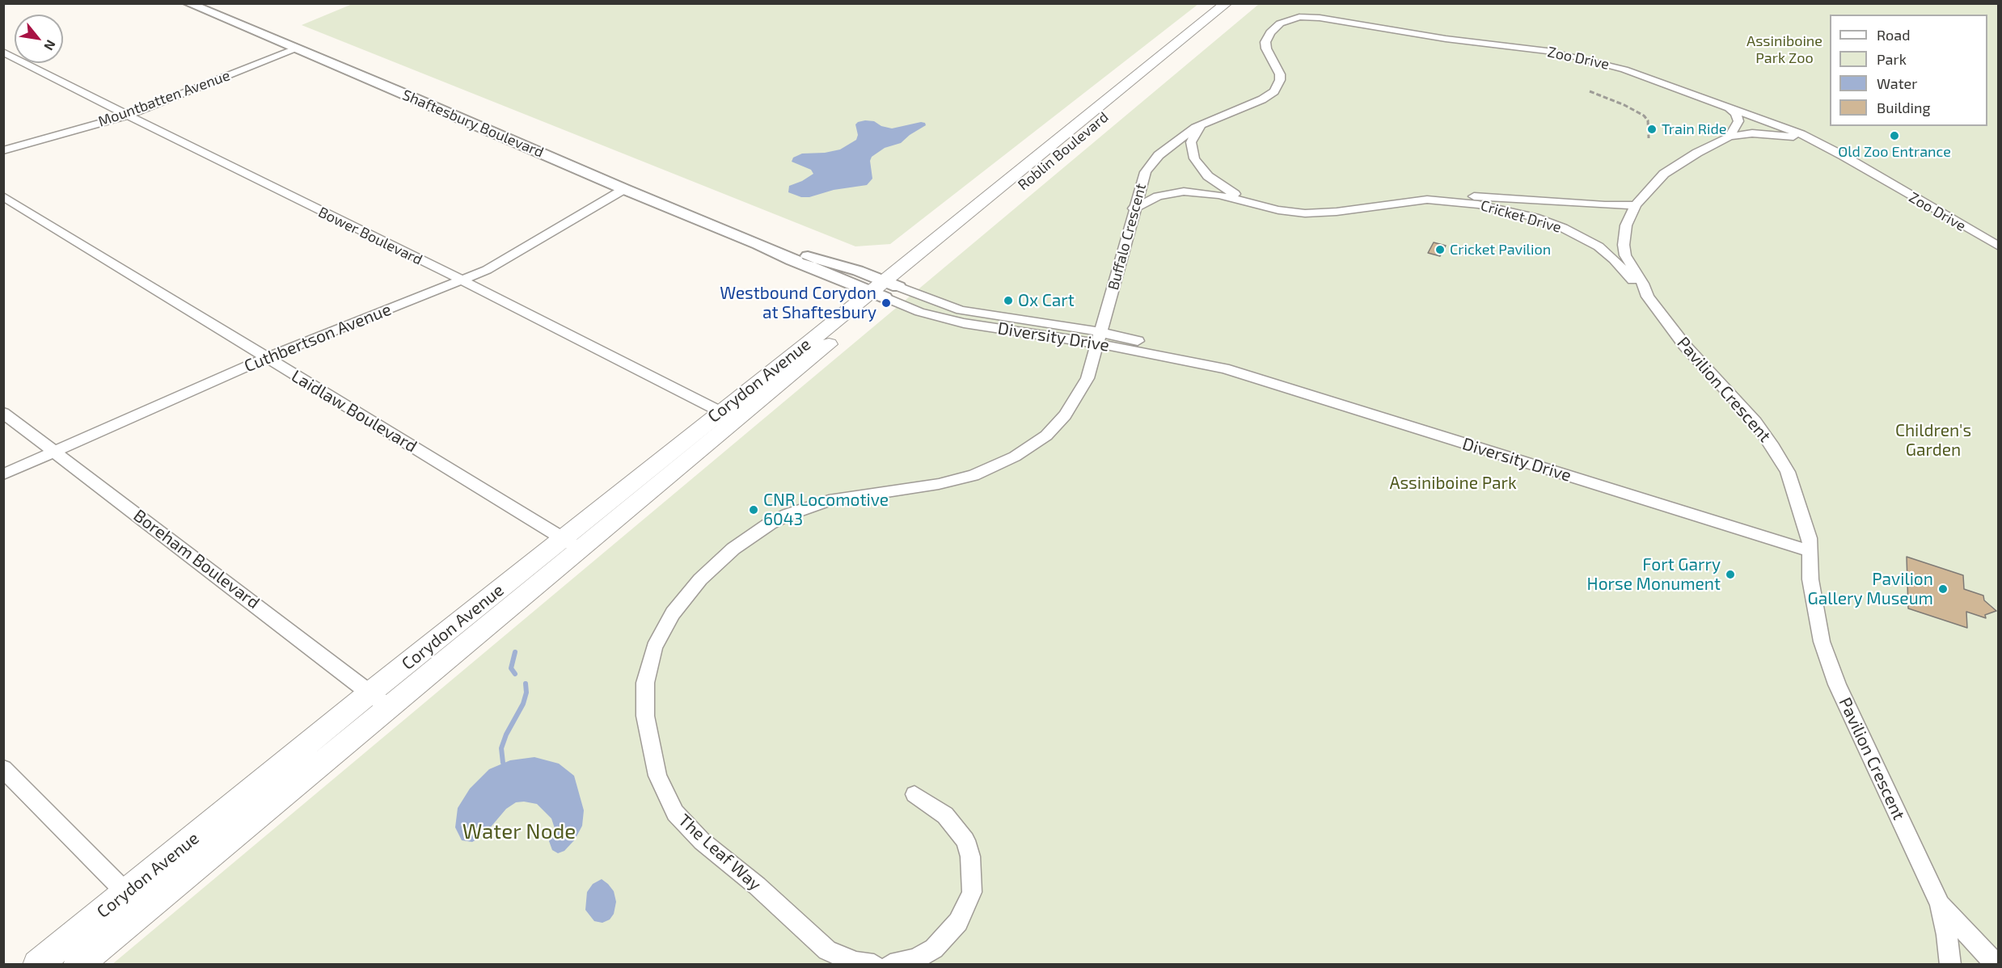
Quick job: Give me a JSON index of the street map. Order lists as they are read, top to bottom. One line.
{"streets":{"main road":["Roblin Boulevard","Corydon Avenue"],"street":["Zoo Drive","Mountbatten Avenue","Shaftesbury Boulevard","Cricket Drive","Bower Boulevard","Buffalo Crescent","Diversity Drive","Cuthbertson Avenue","Pavilion Crescent","Laidlaw Boulevard","Boreham Boulevard","The Leaf Way"]},"crossings":[["Zoo Drive","Cricket Drive"],["Zoo Drive","Buffalo Crescent"],["Zoo Drive","Pavilion Crescent"],["Mountbatten Avenue","Shaftesbury Boulevard"],["Mountbatten Avenue","Bower Boulevard"],["Shaftesbury Boulevard","Roblin Boulevard"],["Shaftesbury Boulevard","Diversity Drive"],["Shaftesbury Boulevard","Cuthbertson Avenue"],["Shaftesbury Boulevard","Corydon Avenue"],["Roblin Boulevard","Diversity Drive"],["Roblin Boulevard","Corydon Avenue"],["Cricket Drive","Buffalo Crescent"],["Cricket Drive","Pavilion Crescent"],["Bower Boulevard","Cuthbertson Avenue"],["Bower Boulevard","Corydon Avenue"],["Buffalo Crescent","Diversity Drive"],["Buffalo Crescent","The Leaf Way"],["Diversity Drive","Corydon Avenue"],["Diversity Drive","Pavilion Crescent"],["Diversity Drive","The Leaf Way"],["Cuthbertson Avenue","Laidlaw Boulevard"],["Cuthbertson Avenue","Boreham Boulevard"],["Corydon Avenue","Laidlaw Boulevard"],["Corydon Avenue","Boreham Boulevard"]],"parks":["Assiniboine Park Zoo","Children's Garden","Assiniboine Park","Water Node"],"places":["Train Ride","Old Zoo Entrance","Cricket Pavilion","Ox Cart","Westbound Corydon at Shaftesbury","CNR Locomotive 6043","Fort Garry Horse Monument","Pavilion Gallery Museum"],"legend":["Road","Park","Water","Building"],"north":"bottom right"}
